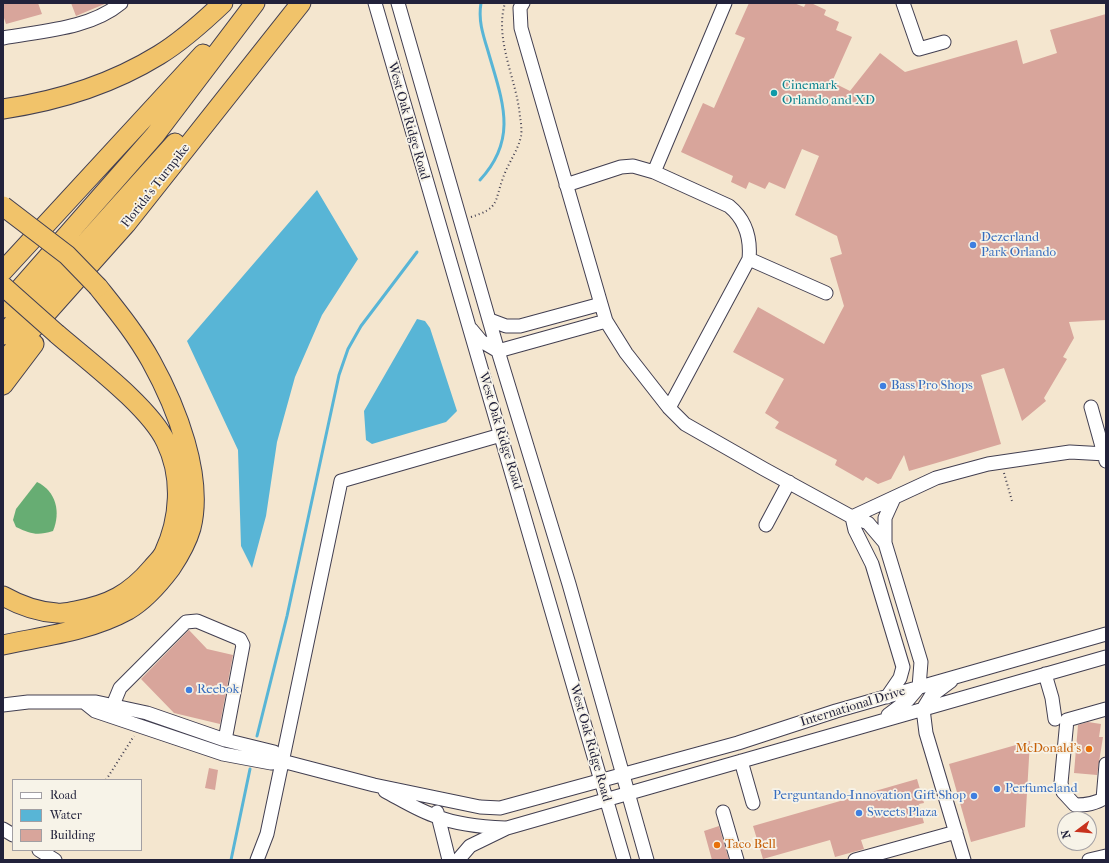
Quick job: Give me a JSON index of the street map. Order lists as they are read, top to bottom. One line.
{"streets":{"highway":["Florida's Turnpike"],"street":["West Oak Ridge Road","International Drive"]},"crossings":[["West Oak Ridge Road","International Drive"]],"places":["Cinemark Orlando and XD","Dezerland Park Orlando","Bass Pro Shops","Reebok","McDonald's","Perfumeland","Perguntando-Innovation Gift Shop","Sweets Plaza","Taco Bell"],"legend":["Road","Water","Building"],"north":"left"}
